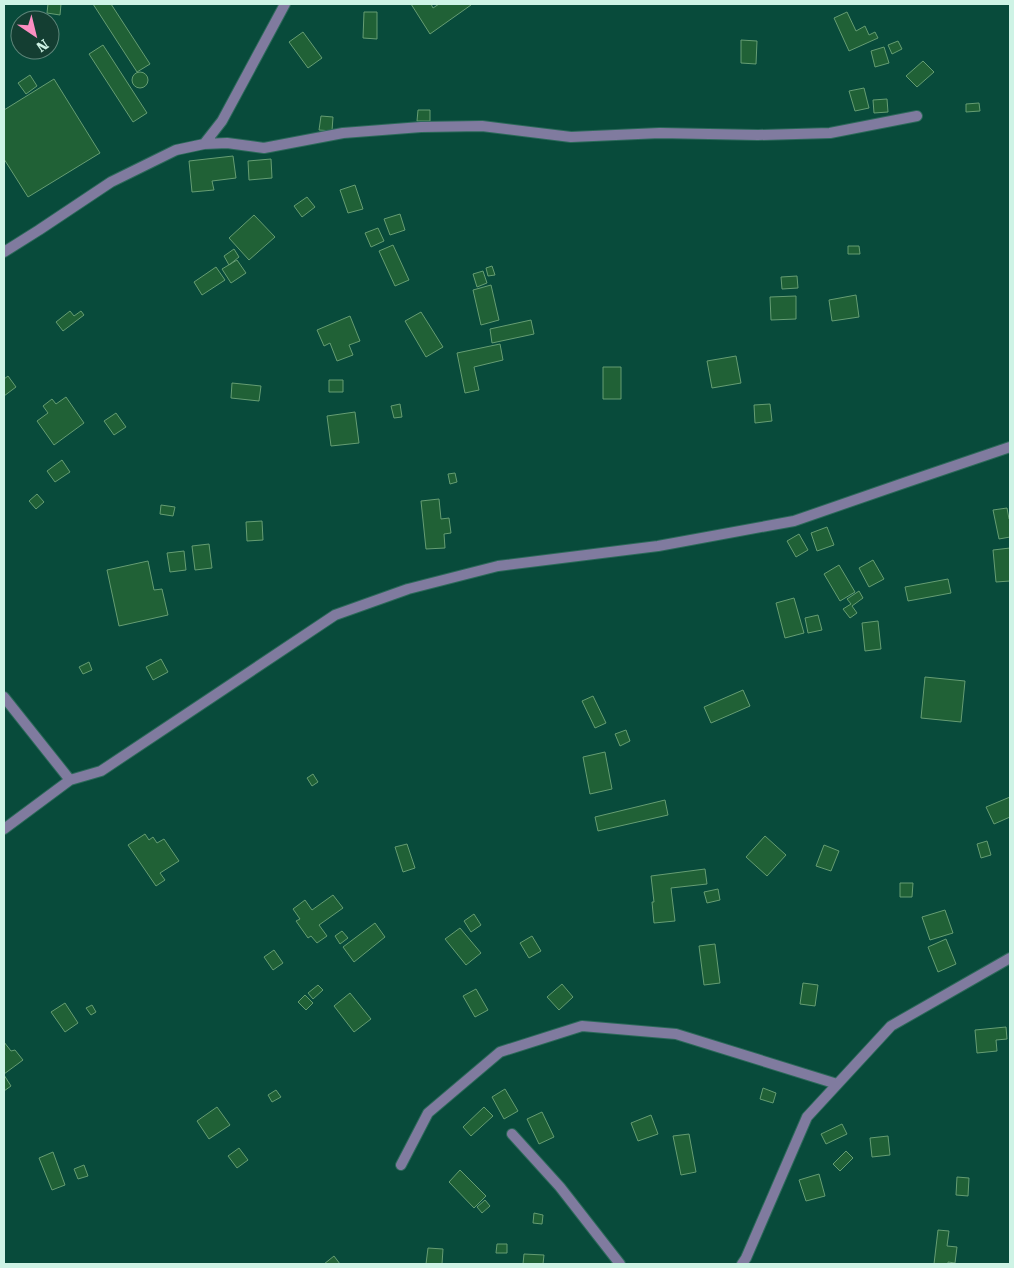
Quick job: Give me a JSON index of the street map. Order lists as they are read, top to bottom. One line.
{"north":"bottom right"}
